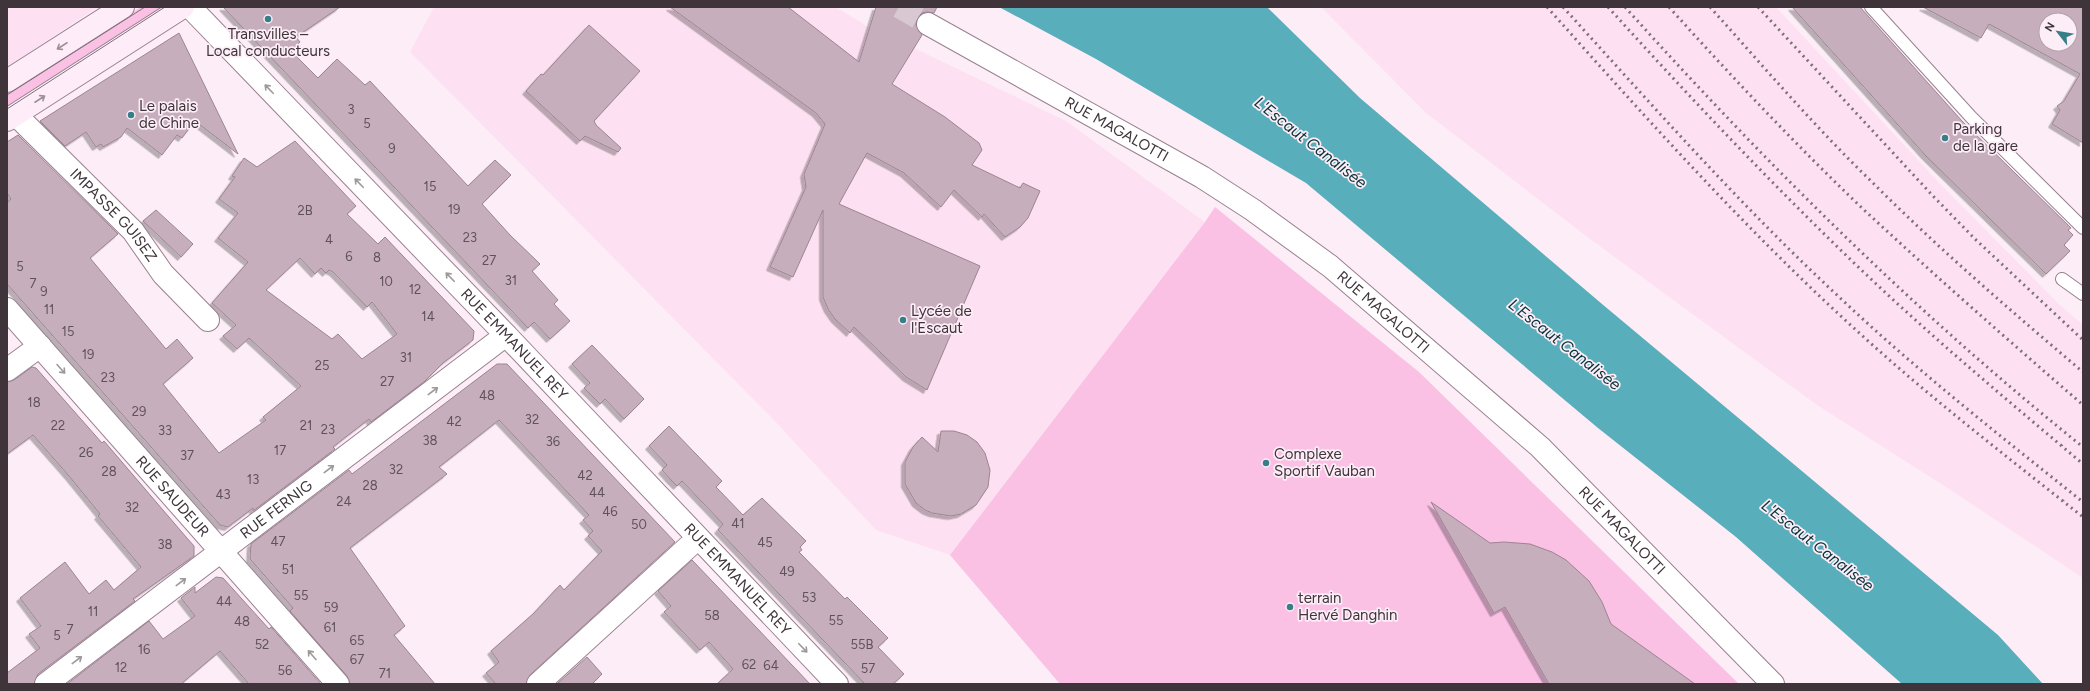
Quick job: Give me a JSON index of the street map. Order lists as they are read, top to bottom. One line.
{"streets":{"street":["RUE MAGALOTTI","IMPASSE GUISEZ","RUE EMMANUEL REY","RUE SAUDEUR","RUE FERNIG"]},"crossings":[["RUE EMMANUEL REY","RUE FERNIG"],["RUE SAUDEUR","RUE FERNIG"]],"one_way":["RUE FERNIG"],"water":["L'Escaut Canalisée"],"places":["Transvilles – Local conducteurs","Le palais de Chine","Parking de la gare","Lycée de l'Escaut","Complexe Sportif Vauban","terrain Hervé Danghin"],"house_numbers":["3","5","9","15","19","2B","23","4","6","8","27","5","31","10","7","12","9","11","14","15","19","31","25","23","27","48","18","29","32","42","22","21","23","33","38","36","17","26","37","32","28","42","13","28","44","43","24","32","46","41","50","47","45","38","51","49","55","53","44","59","11","58","55","48","61","7","5","65","52","55B","16","67","62","64","12","57","56","71"],"north":"top left"}
